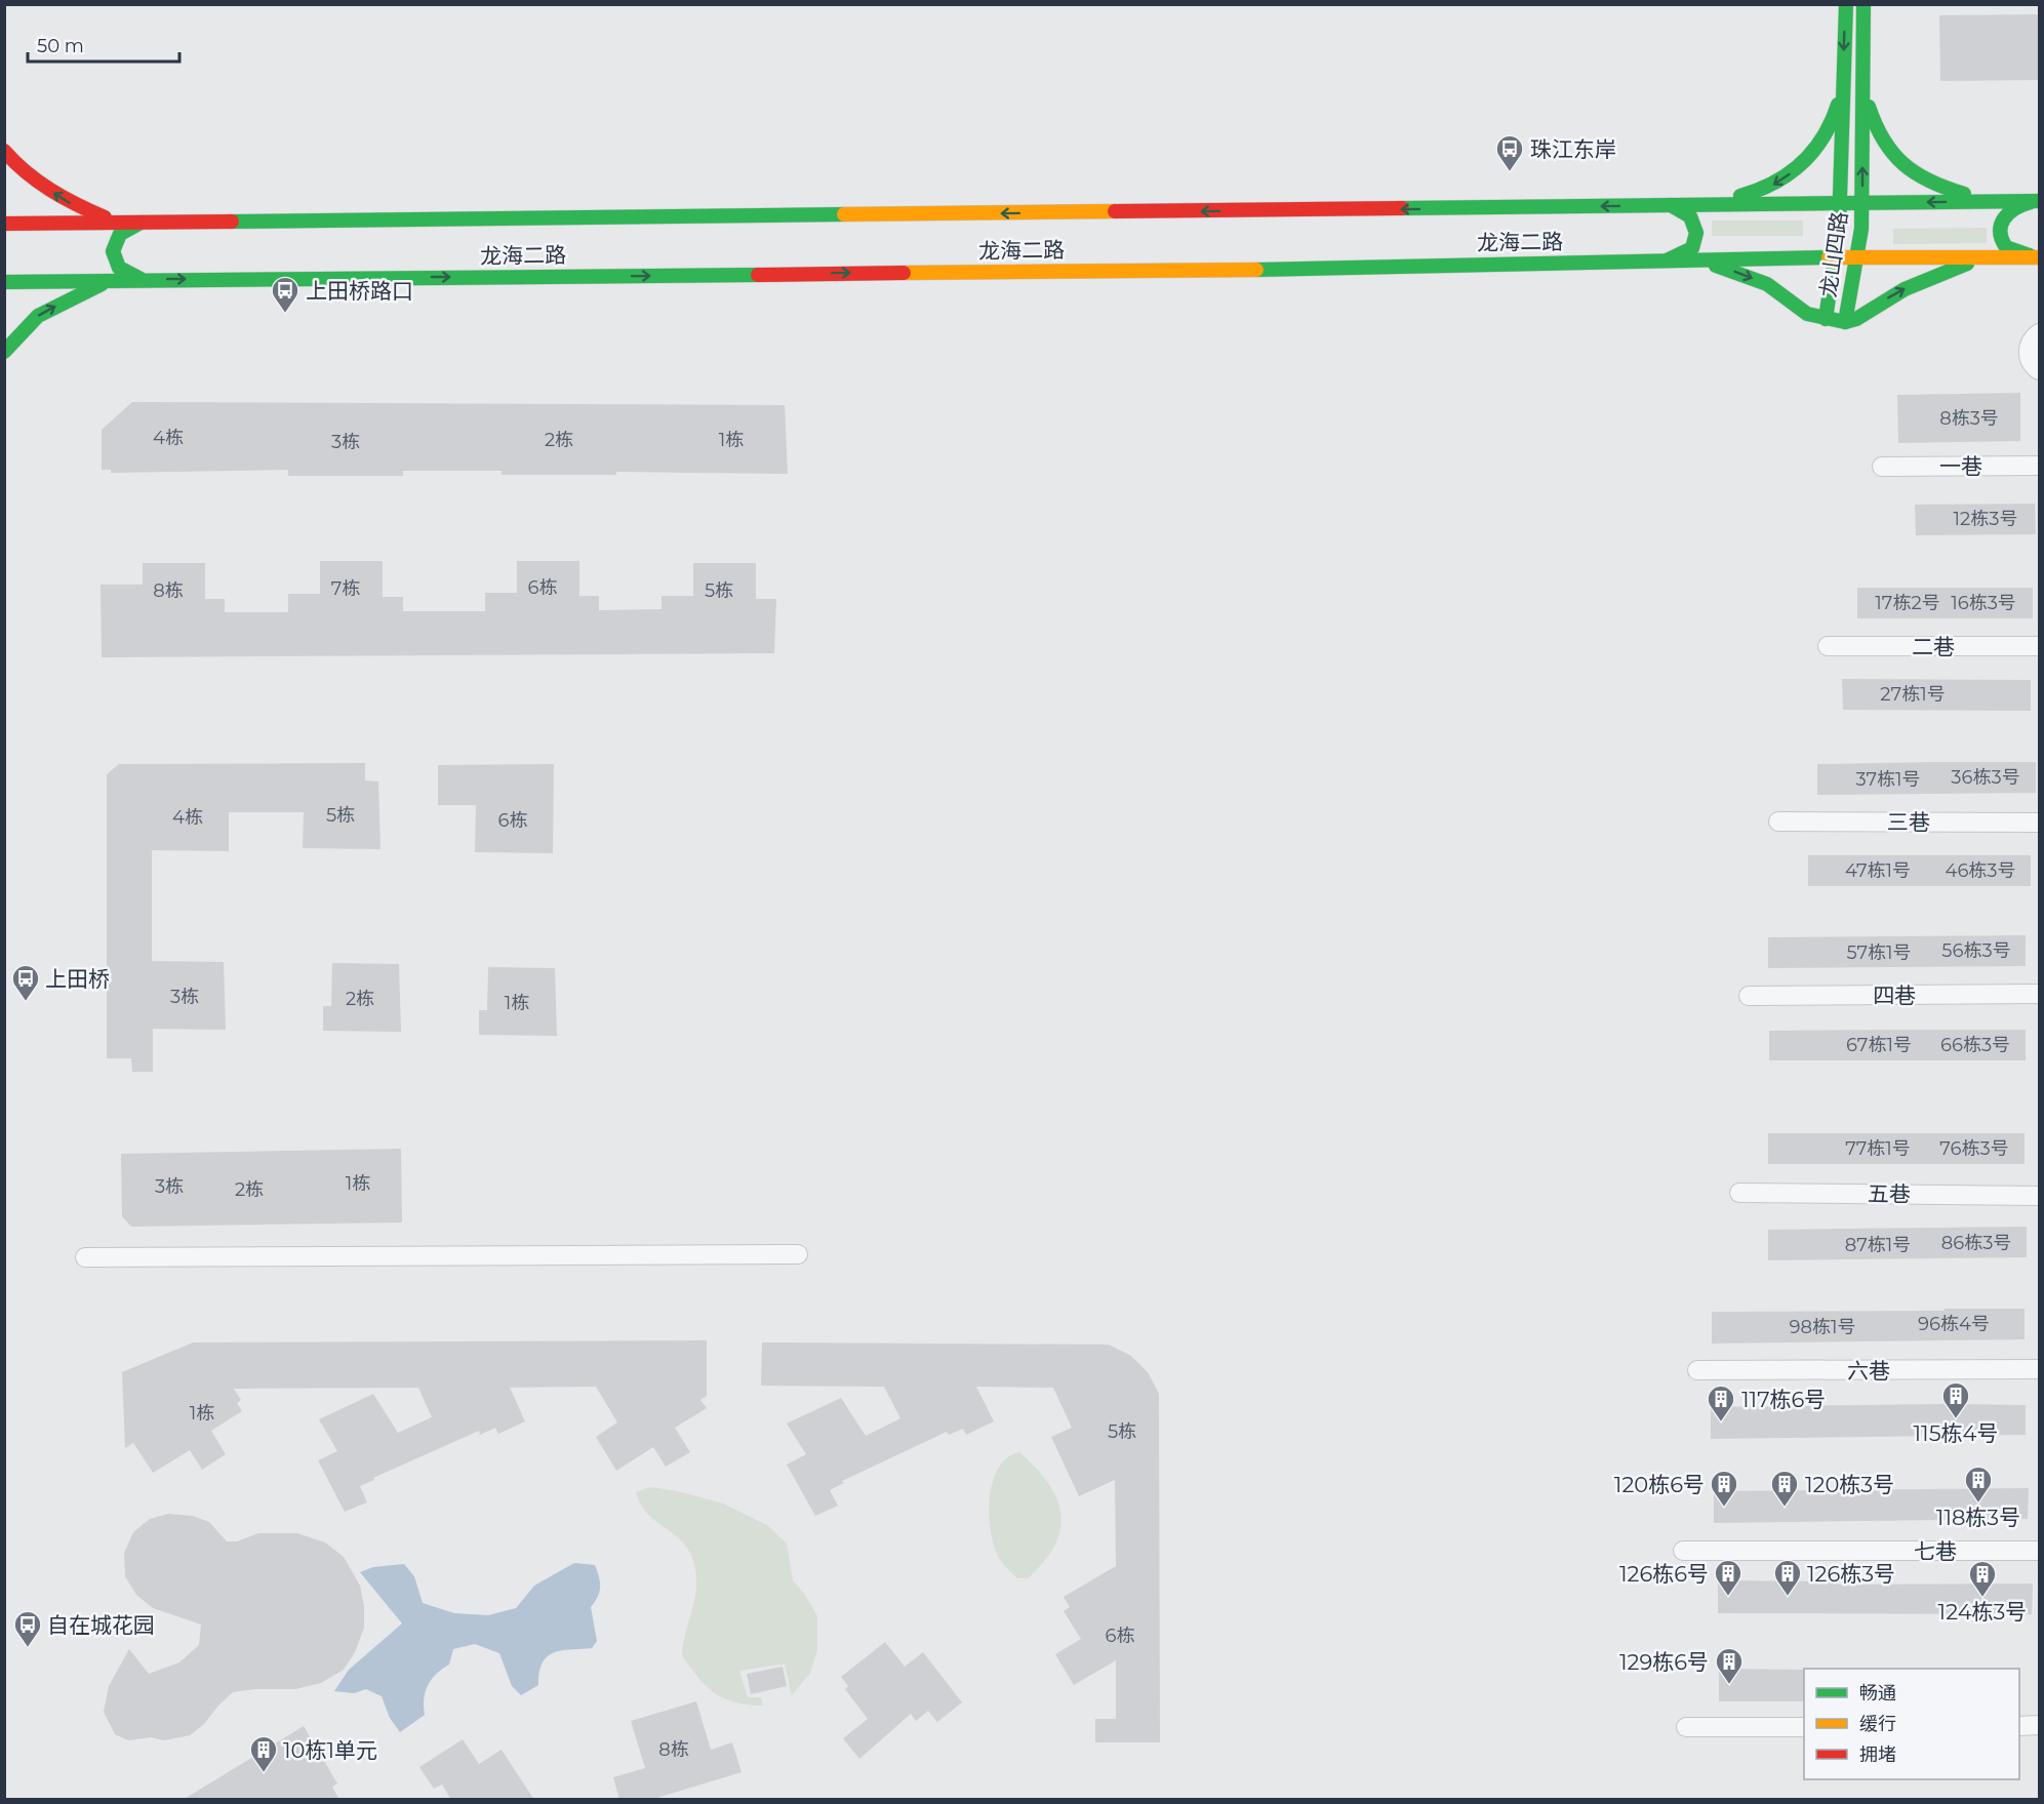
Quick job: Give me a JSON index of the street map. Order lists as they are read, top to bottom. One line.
{"streets":{"main road":["龙海二路","龙山四路"],"street":["一巷","二巷","三巷","四巷","五巷","六巷","七巷"]},"crossings":[["龙海二路","龙山四路"]],"places":{"bus stop":["珠江东岸","上田桥路口","上田桥","自在城花园"],"building":["115栋4号","117栋6号","118栋3号","120栋6号","120栋3号","126栋6号","126栋3号","124栋3号","129栋6号","10栋1单元"]},"house_numbers":["8栋3号","4栋","2栋","1栋","3栋","12栋3号","6栋","7栋","8栋","5栋","17栋2号","16栋3号","27栋1号","36栋3号","37栋1号","5栋","4栋","6栋","47栋1号","46栋3号","56栋3号","57栋1号","3栋","2栋","1栋","67栋1号","66栋3号","77栋1号","76栋3号","1栋","3栋","2栋","86栋3号","87栋1号","96栋4号","98栋1号","1栋","5栋","6栋","8栋"],"legend":["畅通","缓行","拥堵"],"scale_bar":"50 m"}
